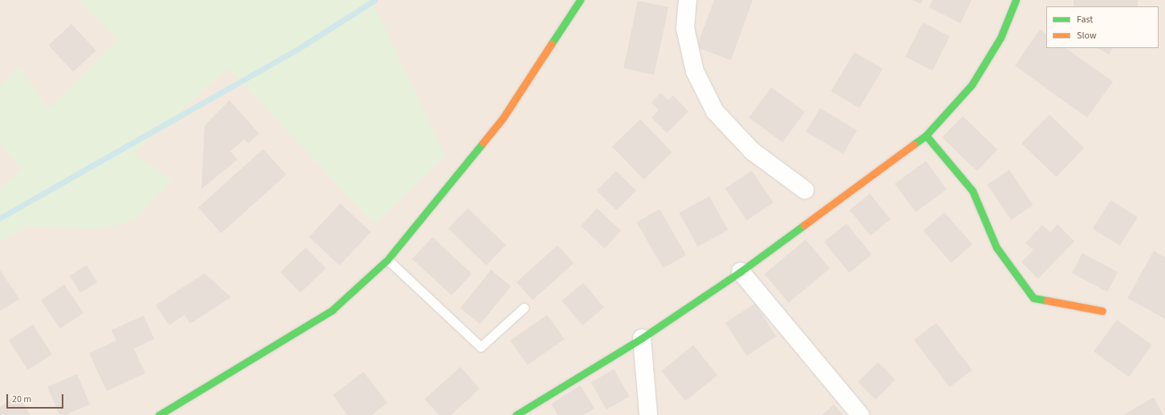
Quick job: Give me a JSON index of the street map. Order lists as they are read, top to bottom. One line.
{"legend":["Fast","Slow"],"scale_bar":"20 m"}
